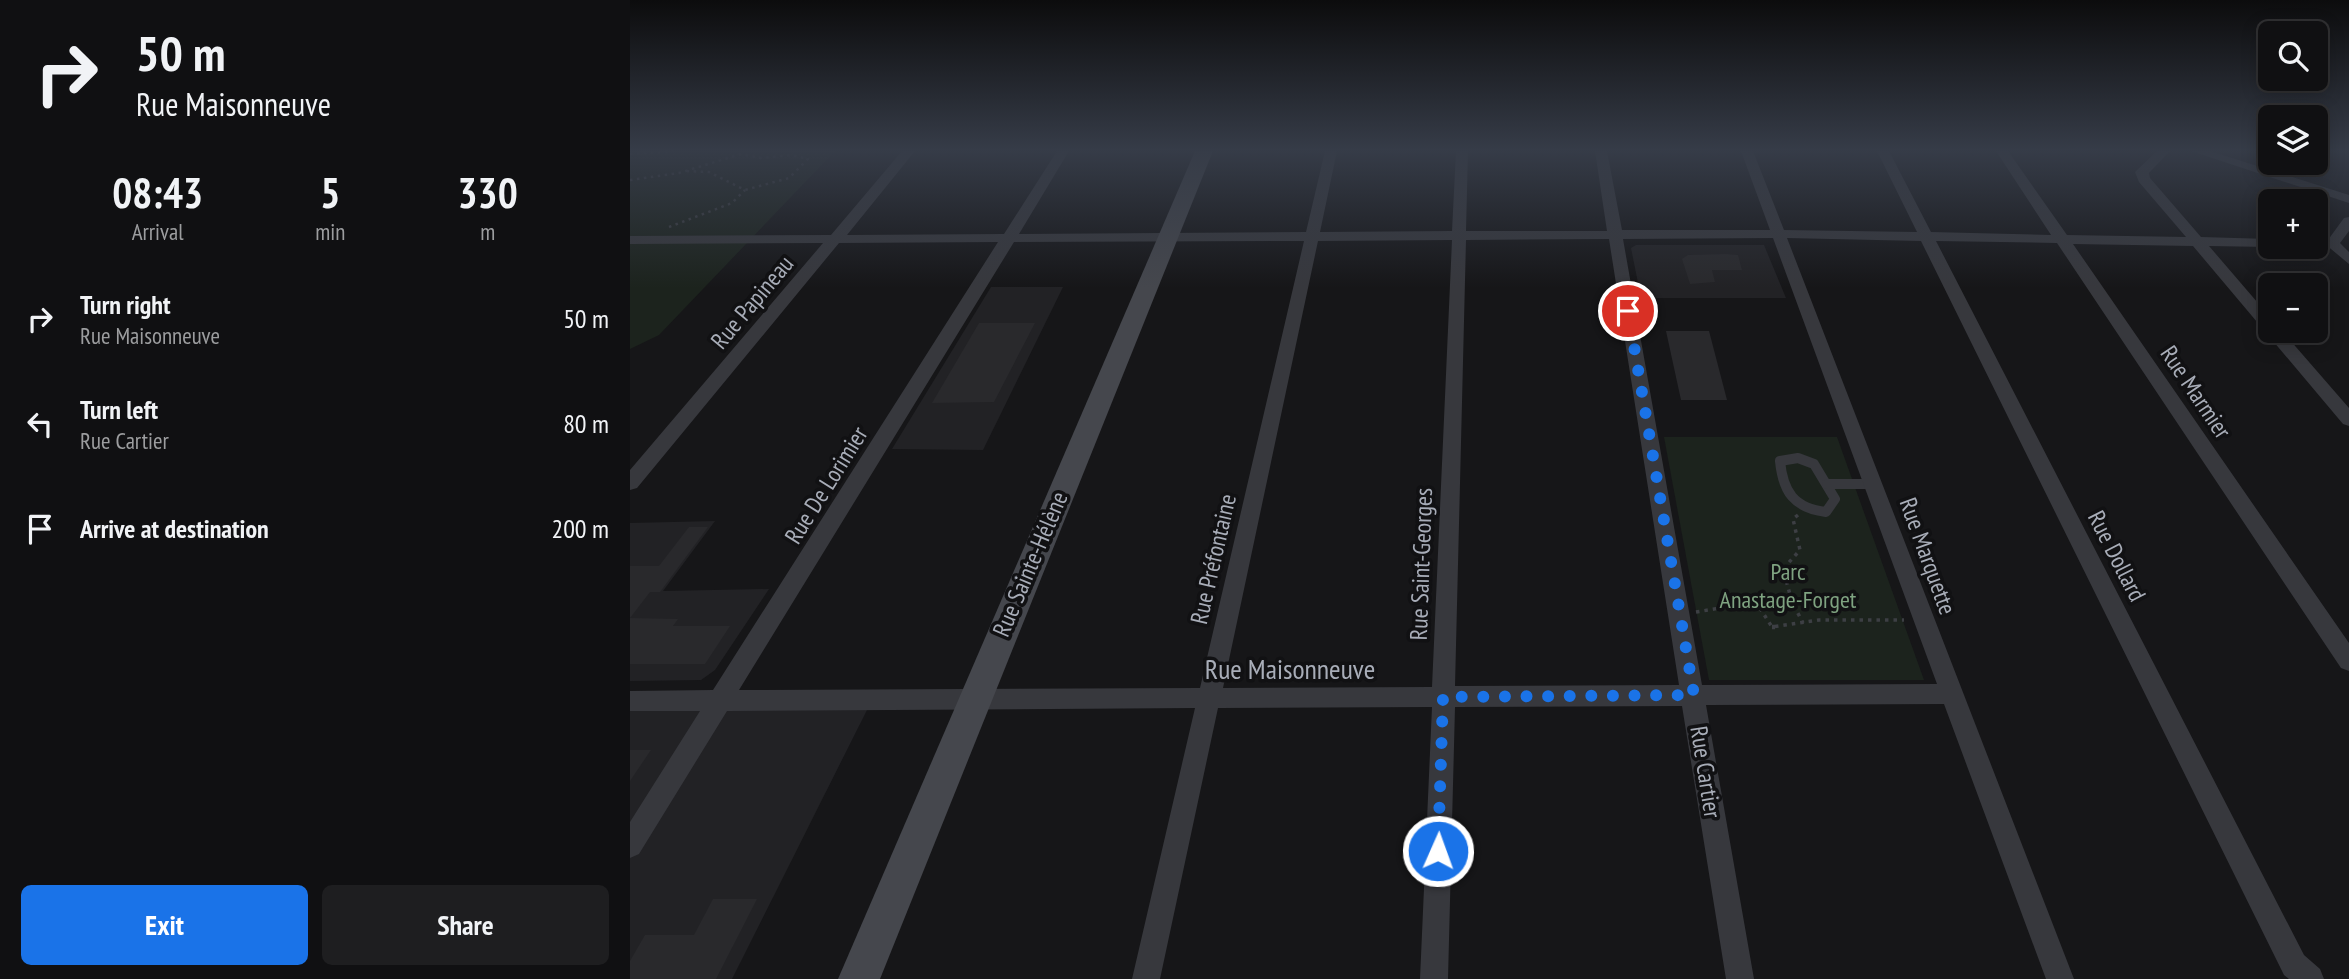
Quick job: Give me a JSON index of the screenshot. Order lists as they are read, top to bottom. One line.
{"streets":{"street":["Rue Papineau","Rue Marmier","Rue De Lorimier","Rue Marquette","Rue Dollard","Rue Préfontaine","Rue Sainte-Hélène","Rue Saint-Georges","Rue Maisonneuve","Rue Cartier"]},"crossings":[["Rue De Lorimier","Rue Maisonneuve"],["Rue Marquette","Rue Maisonneuve"],["Rue Préfontaine","Rue Maisonneuve"],["Rue Sainte-Hélène","Rue Maisonneuve"],["Rue Saint-Georges","Rue Maisonneuve"],["Rue Maisonneuve","Rue Cartier"]],"parks":["Parc Anastage-Forget"],"page":{"turn":["50 m","Rue Maisonneuve"],"map_buttons":["+","−"],"eta":["08:43","Arrival","5","min","330","m"],"list":[{"name":"Turn right","note":"Rue Maisonneuve","value":"50 m"},{"name":"Turn left","note":"Rue Cartier","value":"80 m"},{"name":"Arrive at destination","value":"200 m"}],"buttons":["Exit","Share"]}}
